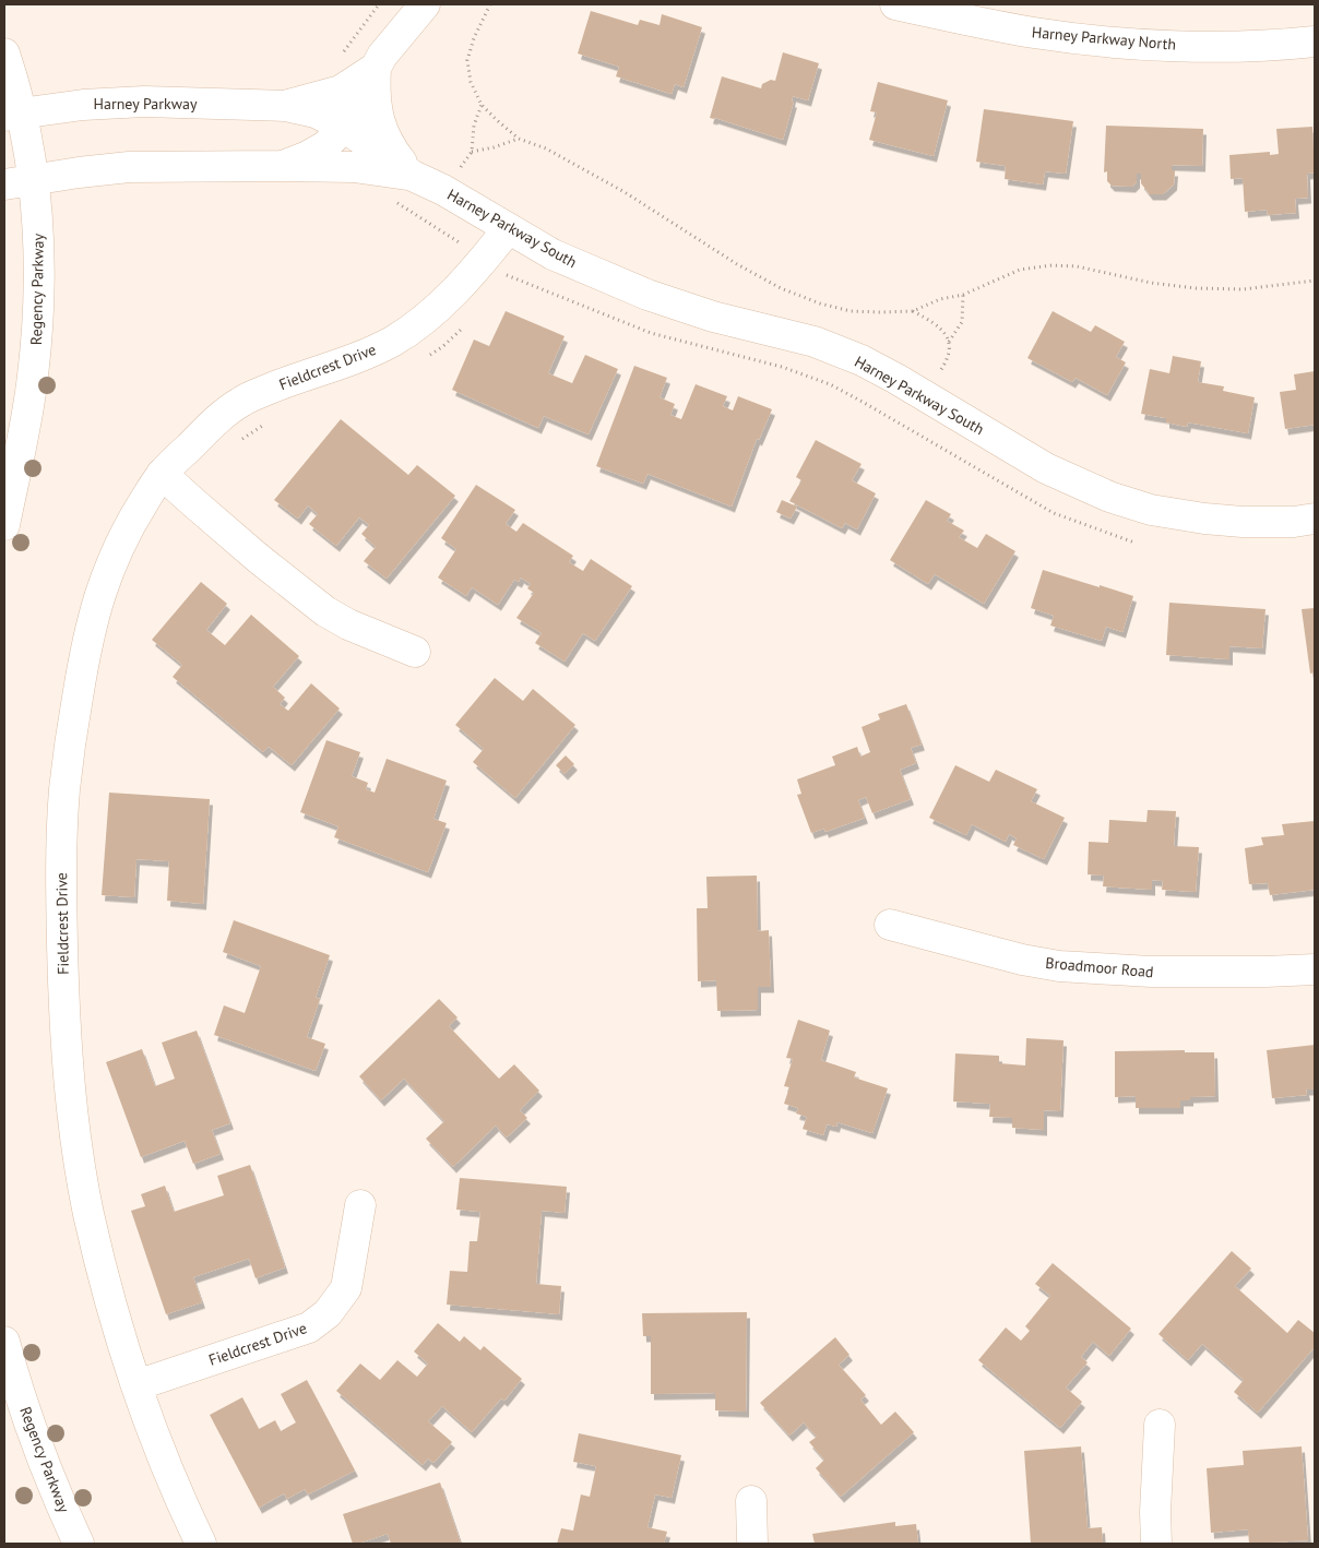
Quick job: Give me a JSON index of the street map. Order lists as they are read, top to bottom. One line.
{"streets":{"street":["Harney Parkway North","Harney Parkway","Harney Parkway South","Regency Parkway","Fieldcrest Drive","Broadmoor Road"]},"crossings":[["Harney Parkway","Harney Parkway South"],["Harney Parkway","Regency Parkway"],["Harney Parkway South","Fieldcrest Drive"]]}
